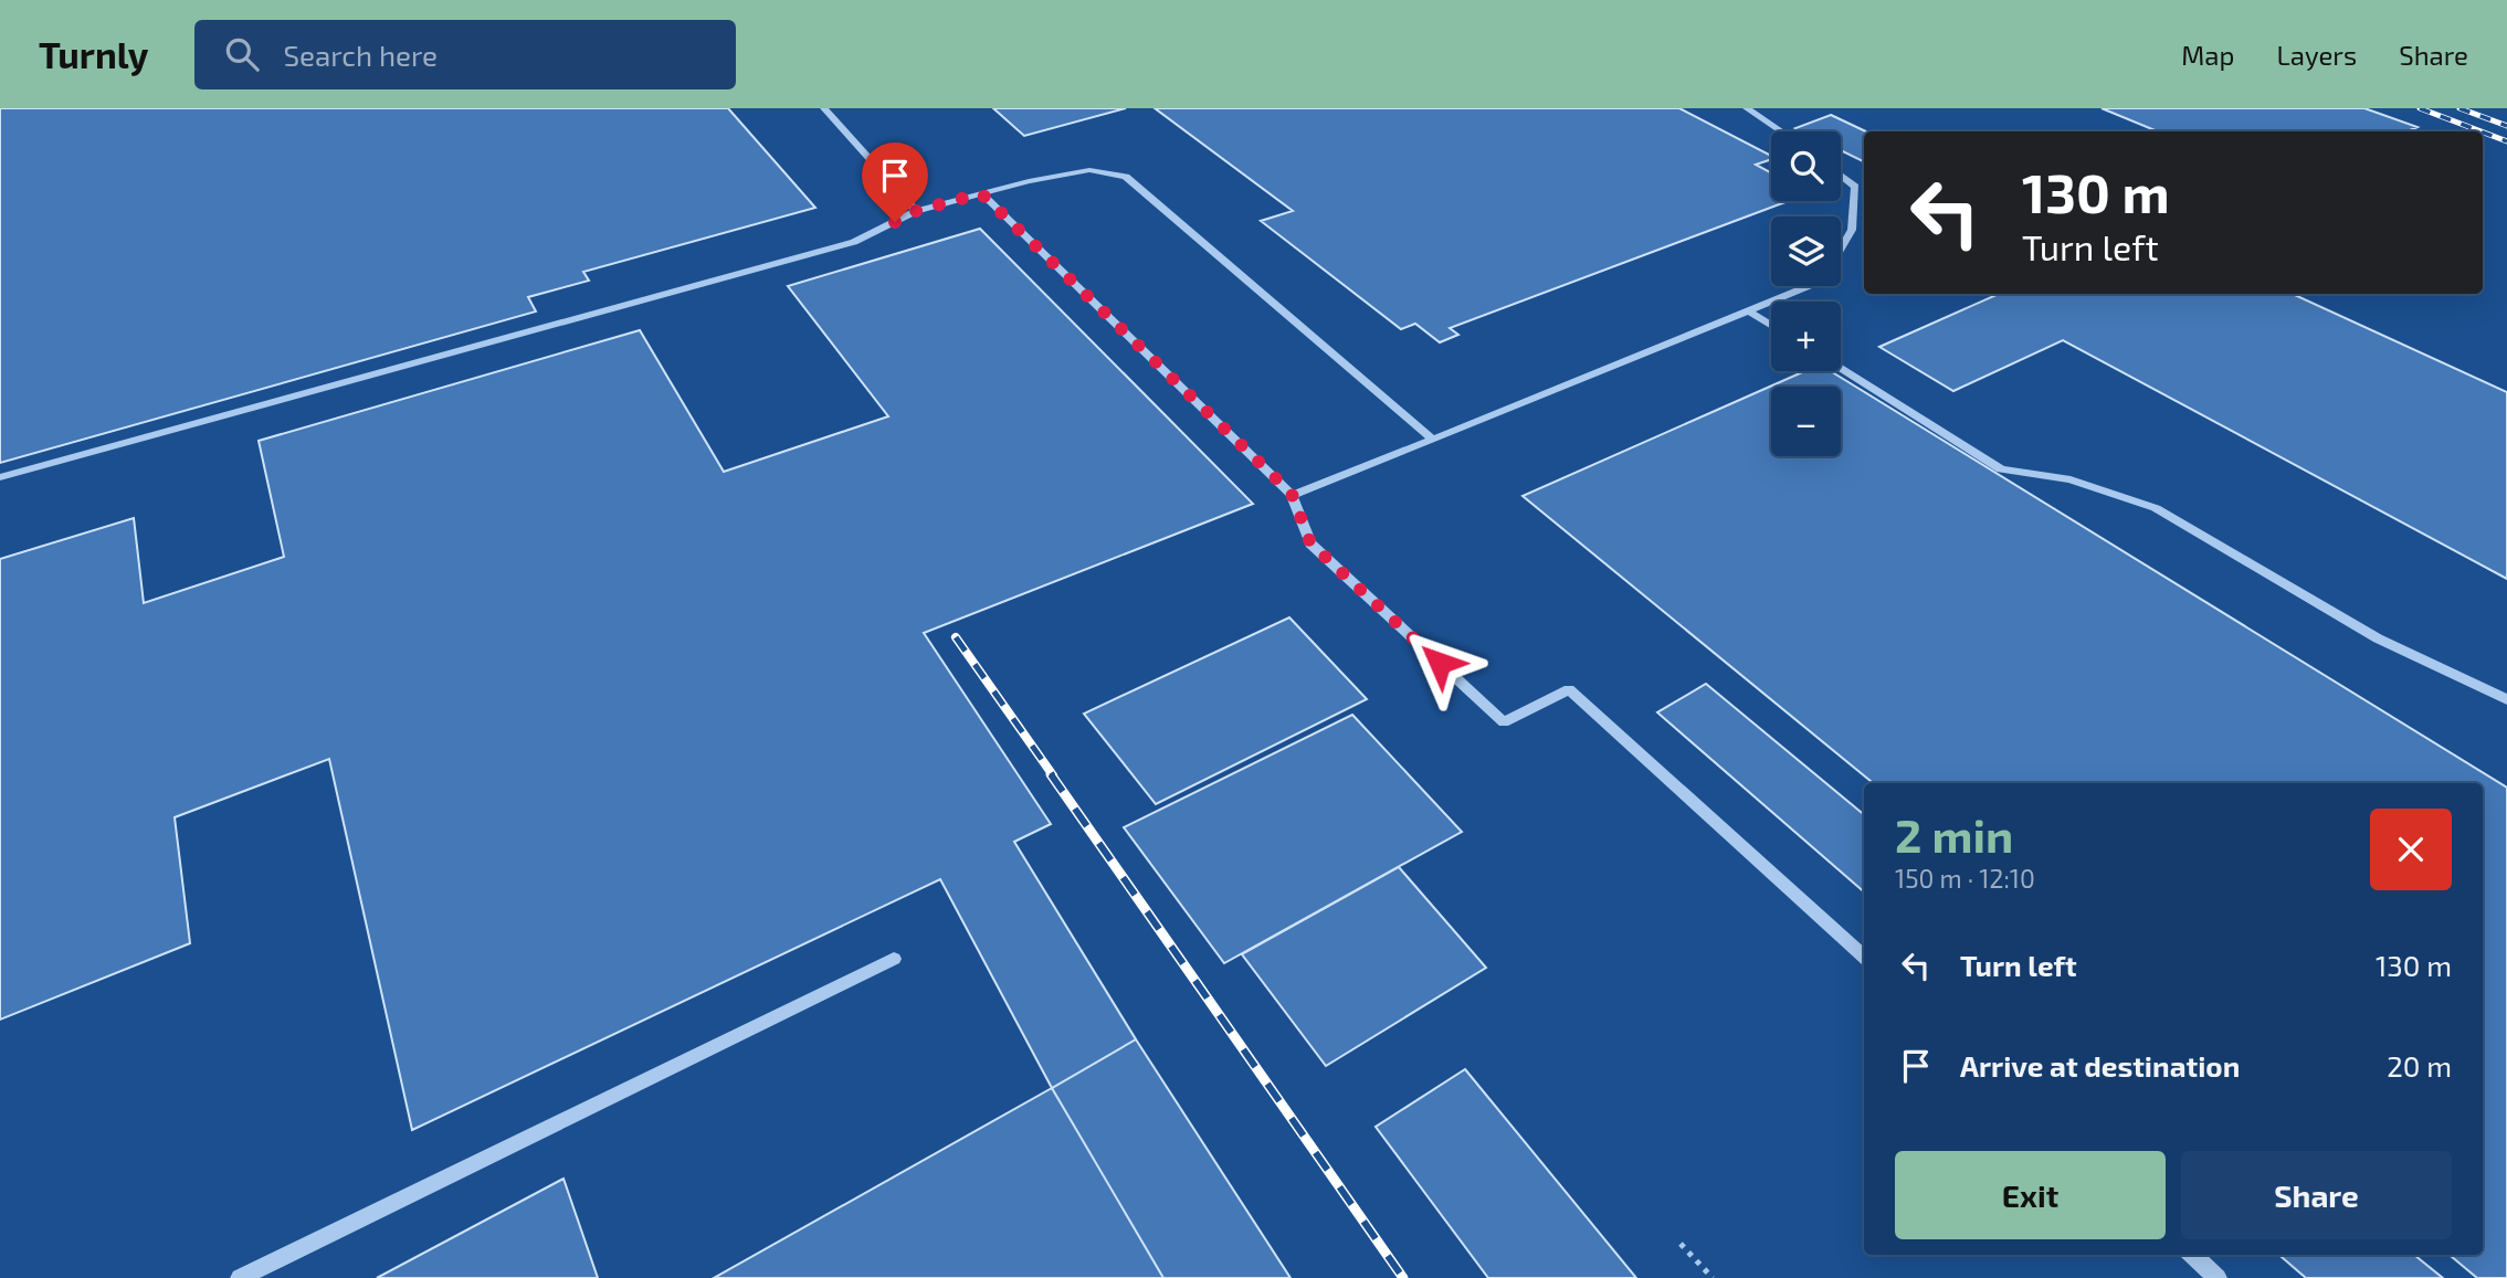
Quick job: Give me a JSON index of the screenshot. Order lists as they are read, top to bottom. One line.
{"page":{"header":"Turnly","search":"Search here","nav":["Map","Layers","Share"],"map_buttons":["+","−"],"turn":["130 m","Turn left"],"heading":["2 min","150 m · 12:10"],"list":[{"name":"Turn left","value":"130 m"},{"name":"Arrive at destination","value":"20 m"}],"buttons":["Exit","Share"]}}
